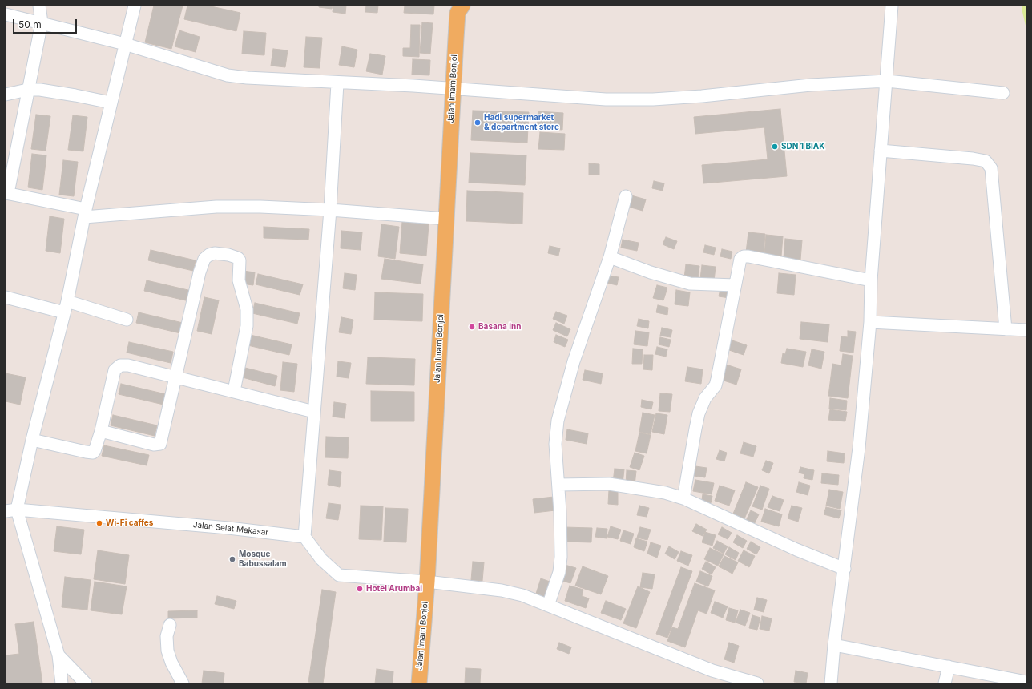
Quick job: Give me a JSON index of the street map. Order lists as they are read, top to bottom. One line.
{"streets":{"main road":["Jalan Imam Bonjol"],"street":["Jalan Selat Makasar"]},"places":["Hadi supermarket & department store","SDN 1 BIAK","Basana inn","Wi-Fi caffes","Mosque Babussalam","Hotel Arumbai"],"scale_bar":"50 m"}
